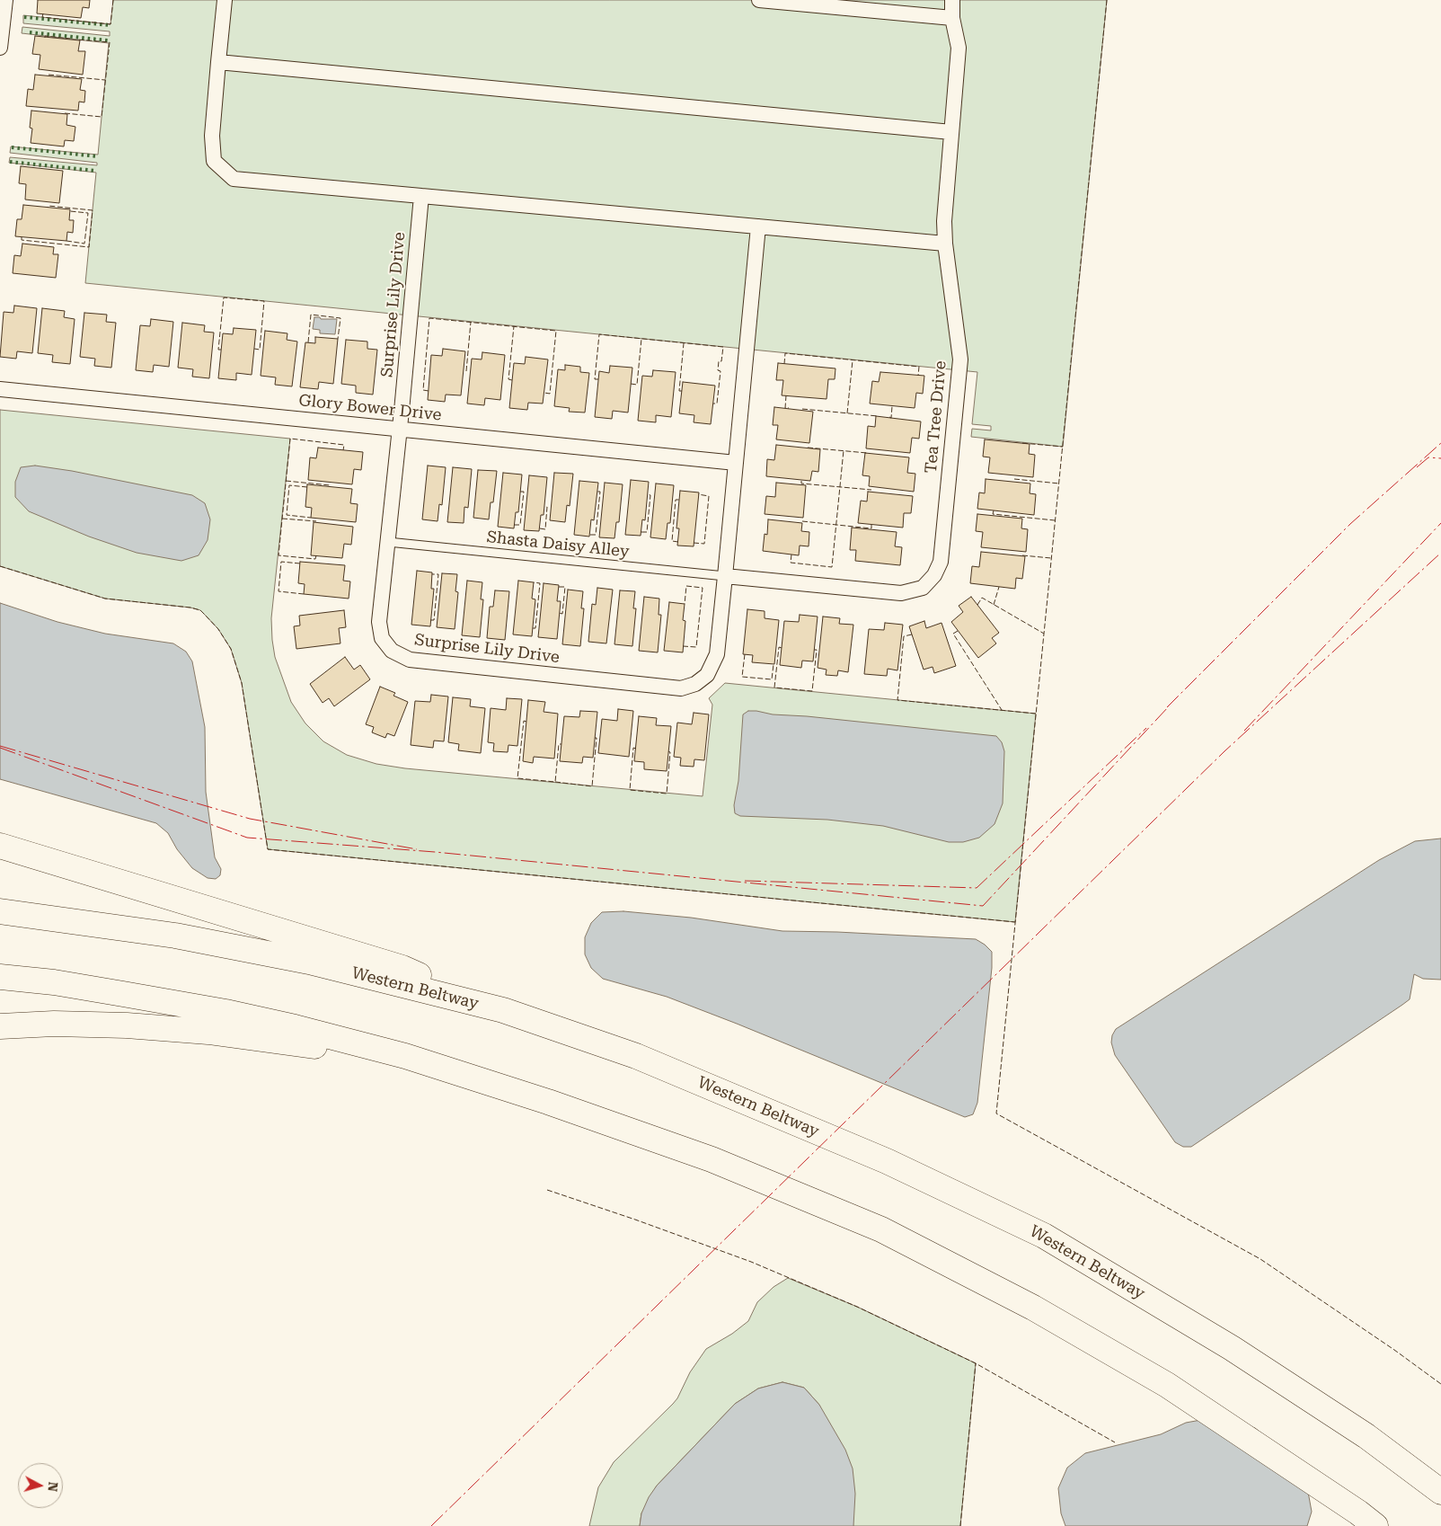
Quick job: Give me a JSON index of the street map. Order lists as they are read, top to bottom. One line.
{"streets":{"highway":["Western Beltway"],"street":["Surprise Lily Drive","Glory Bower Drive","Tea Tree Drive"],"lane":["Shasta Daisy Alley"]},"crossings":[["Surprise Lily Drive","Glory Bower Drive"],["Surprise Lily Drive","Tea Tree Drive"],["Surprise Lily Drive","Shasta Daisy Alley"],["Tea Tree Drive","Shasta Daisy Alley"]],"north":"right"}
